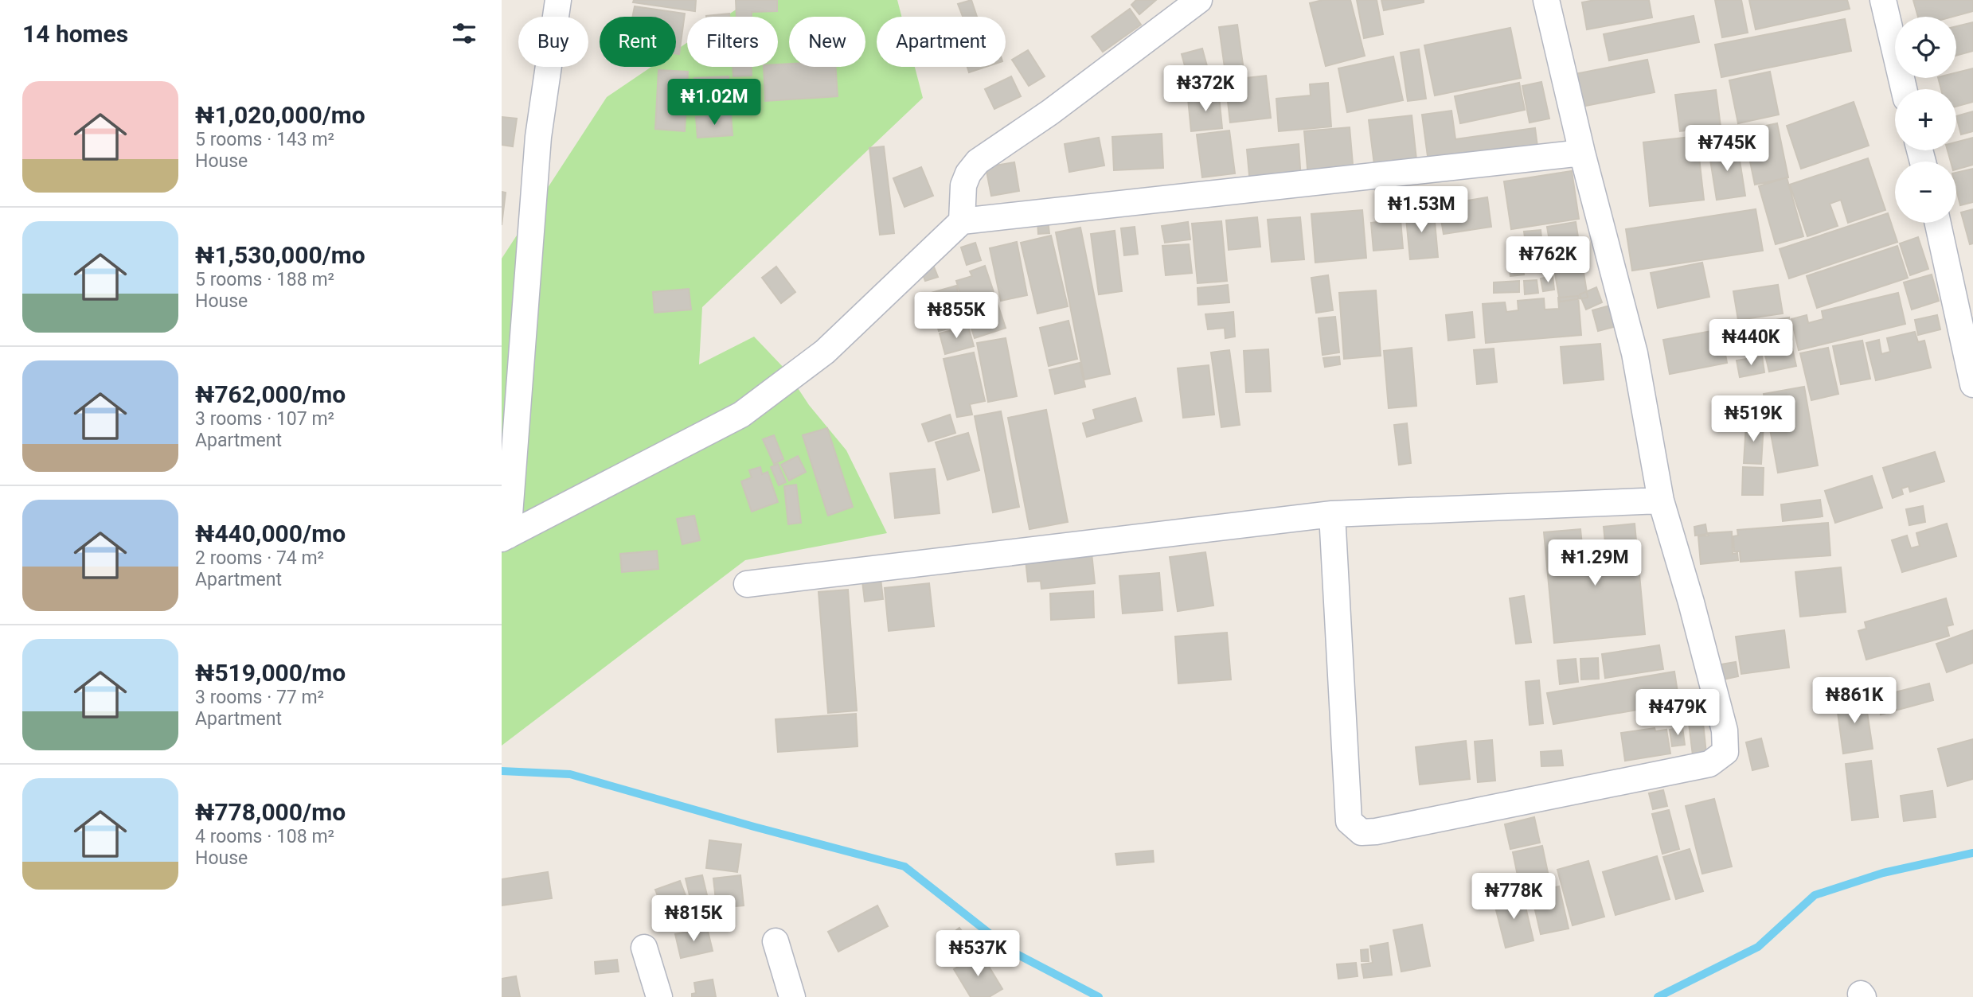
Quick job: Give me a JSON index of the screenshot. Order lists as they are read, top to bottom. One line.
{"page":{"heading":"14 homes","map_buttons":["+","−"],"chip":["Buy","Rent","Filters","New","Apartment"],"price":["₦372K","₦1.02M","₦745K","₦1.53M","₦762K","₦855K","₦440K","₦519K","₦1.29M","₦861K","₦479K","₦778K","₦815K","₦537K"],"list":[{"name":"₦1,020,000/mo","note":"5 rooms · 143 m² · House"},{"name":"₦1,530,000/mo","note":"5 rooms · 188 m² · House"},{"name":"₦762,000/mo","note":"3 rooms · 107 m² · Apartment"},{"name":"₦440,000/mo","note":"2 rooms · 74 m² · Apartment"},{"name":"₦519,000/mo","note":"3 rooms · 77 m² · Apartment"},{"name":"₦778,000/mo","note":"4 rooms · 108 m² · House"}]}}
